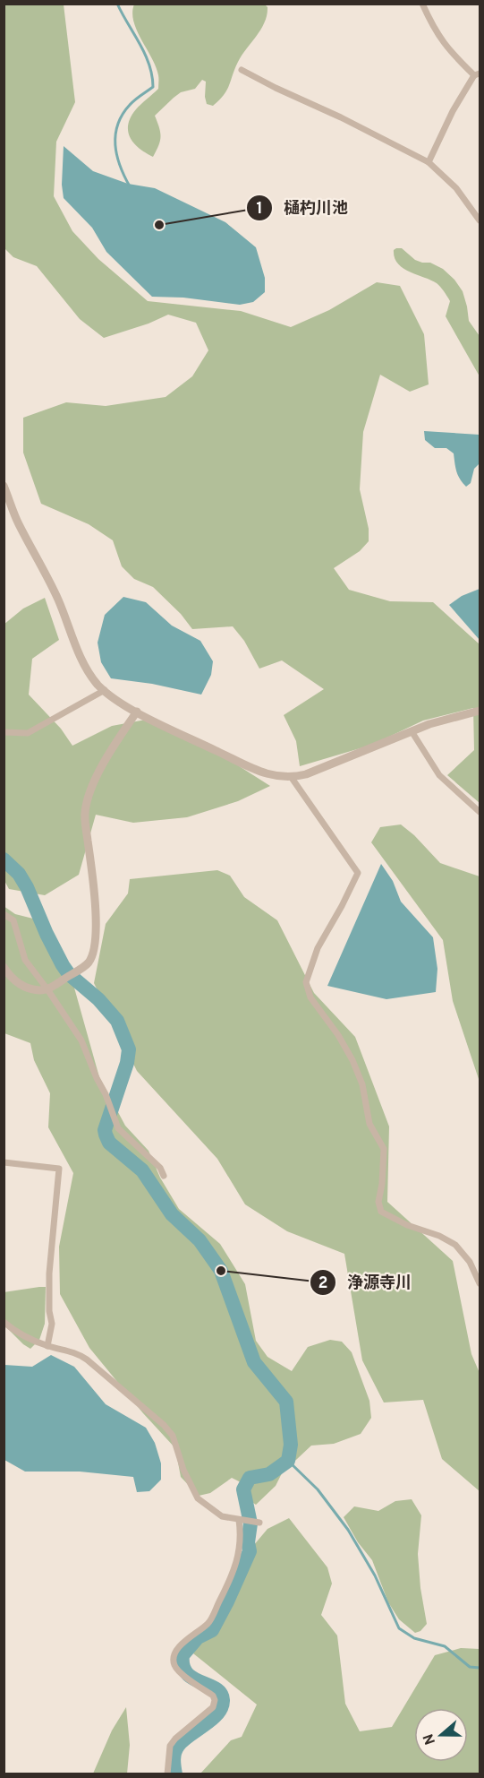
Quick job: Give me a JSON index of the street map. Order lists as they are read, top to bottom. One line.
{"places":["樋杓川池","浄源寺川"],"north":"left"}
